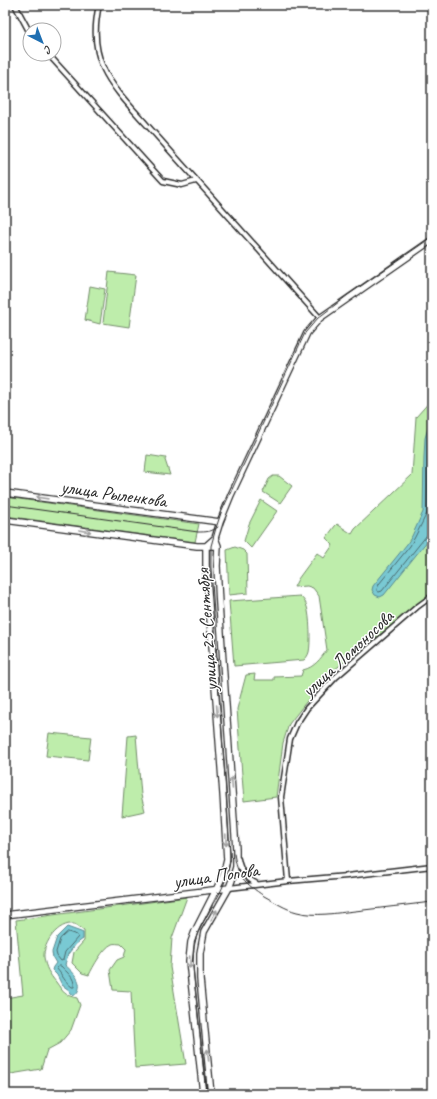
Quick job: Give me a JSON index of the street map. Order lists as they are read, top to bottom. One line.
{"streets":{"main road":["улица Рыленкова","улица 25 Сентября","улица Попова"],"street":["улица Ломоносова"]},"crossings":[["улица 25 Сентября","улица Попова"],["улица Ломоносова","улица Попова"]],"north":"bottom right"}
